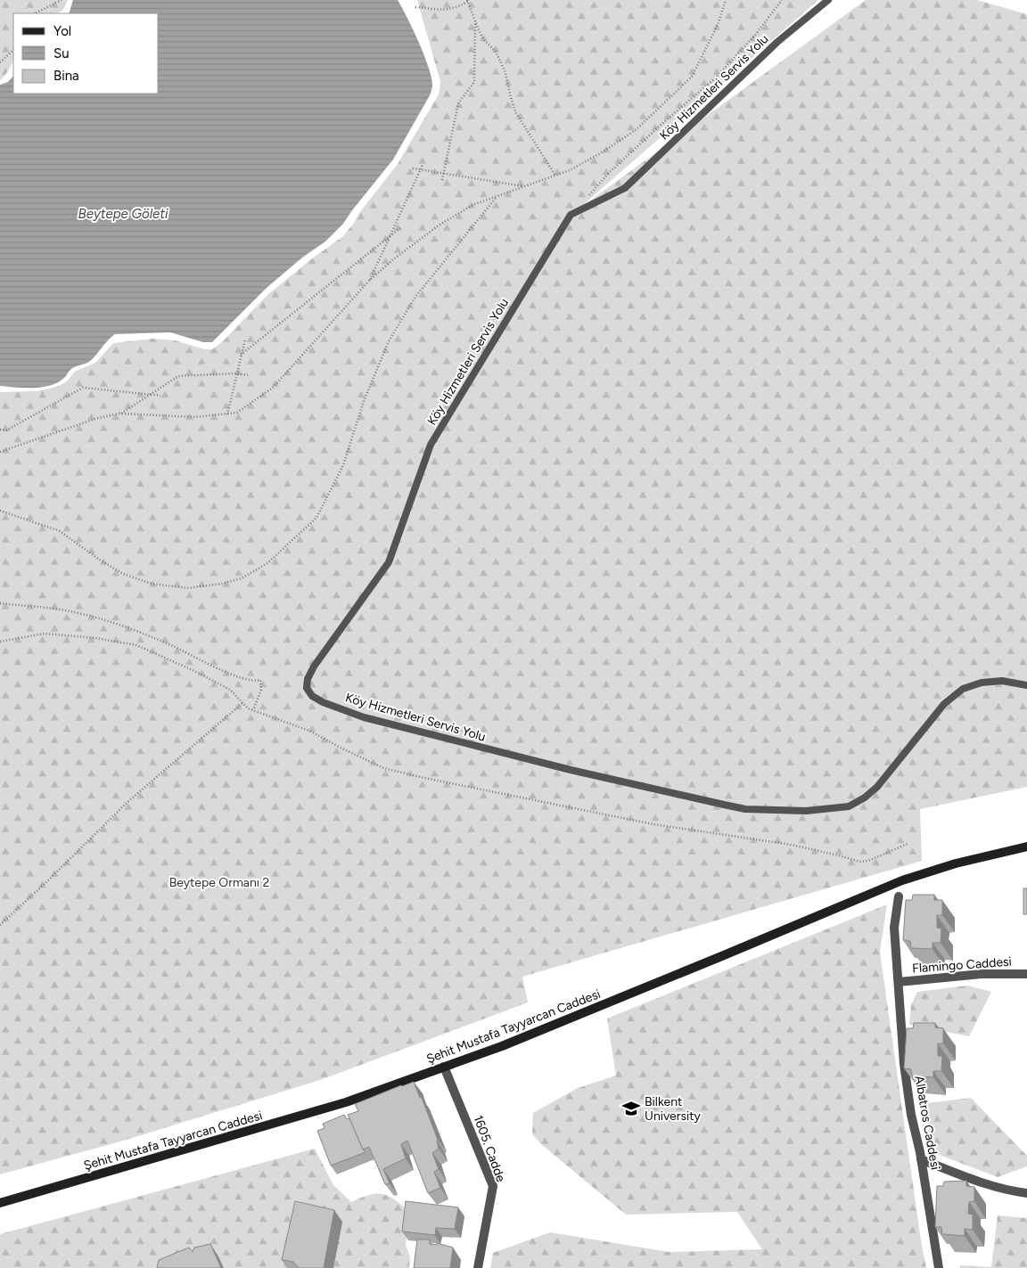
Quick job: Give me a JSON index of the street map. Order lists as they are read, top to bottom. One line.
{"streets":{"main road":["Şehit Mustafa Tayyarcan Caddesi"],"street":["Flamingo Caddesi","Albatros Caddesi","1605. Cadde"],"lane":["Köy Hizmetleri Servis Yolu"]},"crossings":[["Flamingo Caddesi","Albatros Caddesi"],["Şehit Mustafa Tayyarcan Caddesi","1605. Cadde"]],"water":["Beytepe Göleti"],"parks":["Beytepe Ormanı 2"],"places":{"school or university":["Bilkent University"]},"legend":["Yol","Su","Bina"]}
